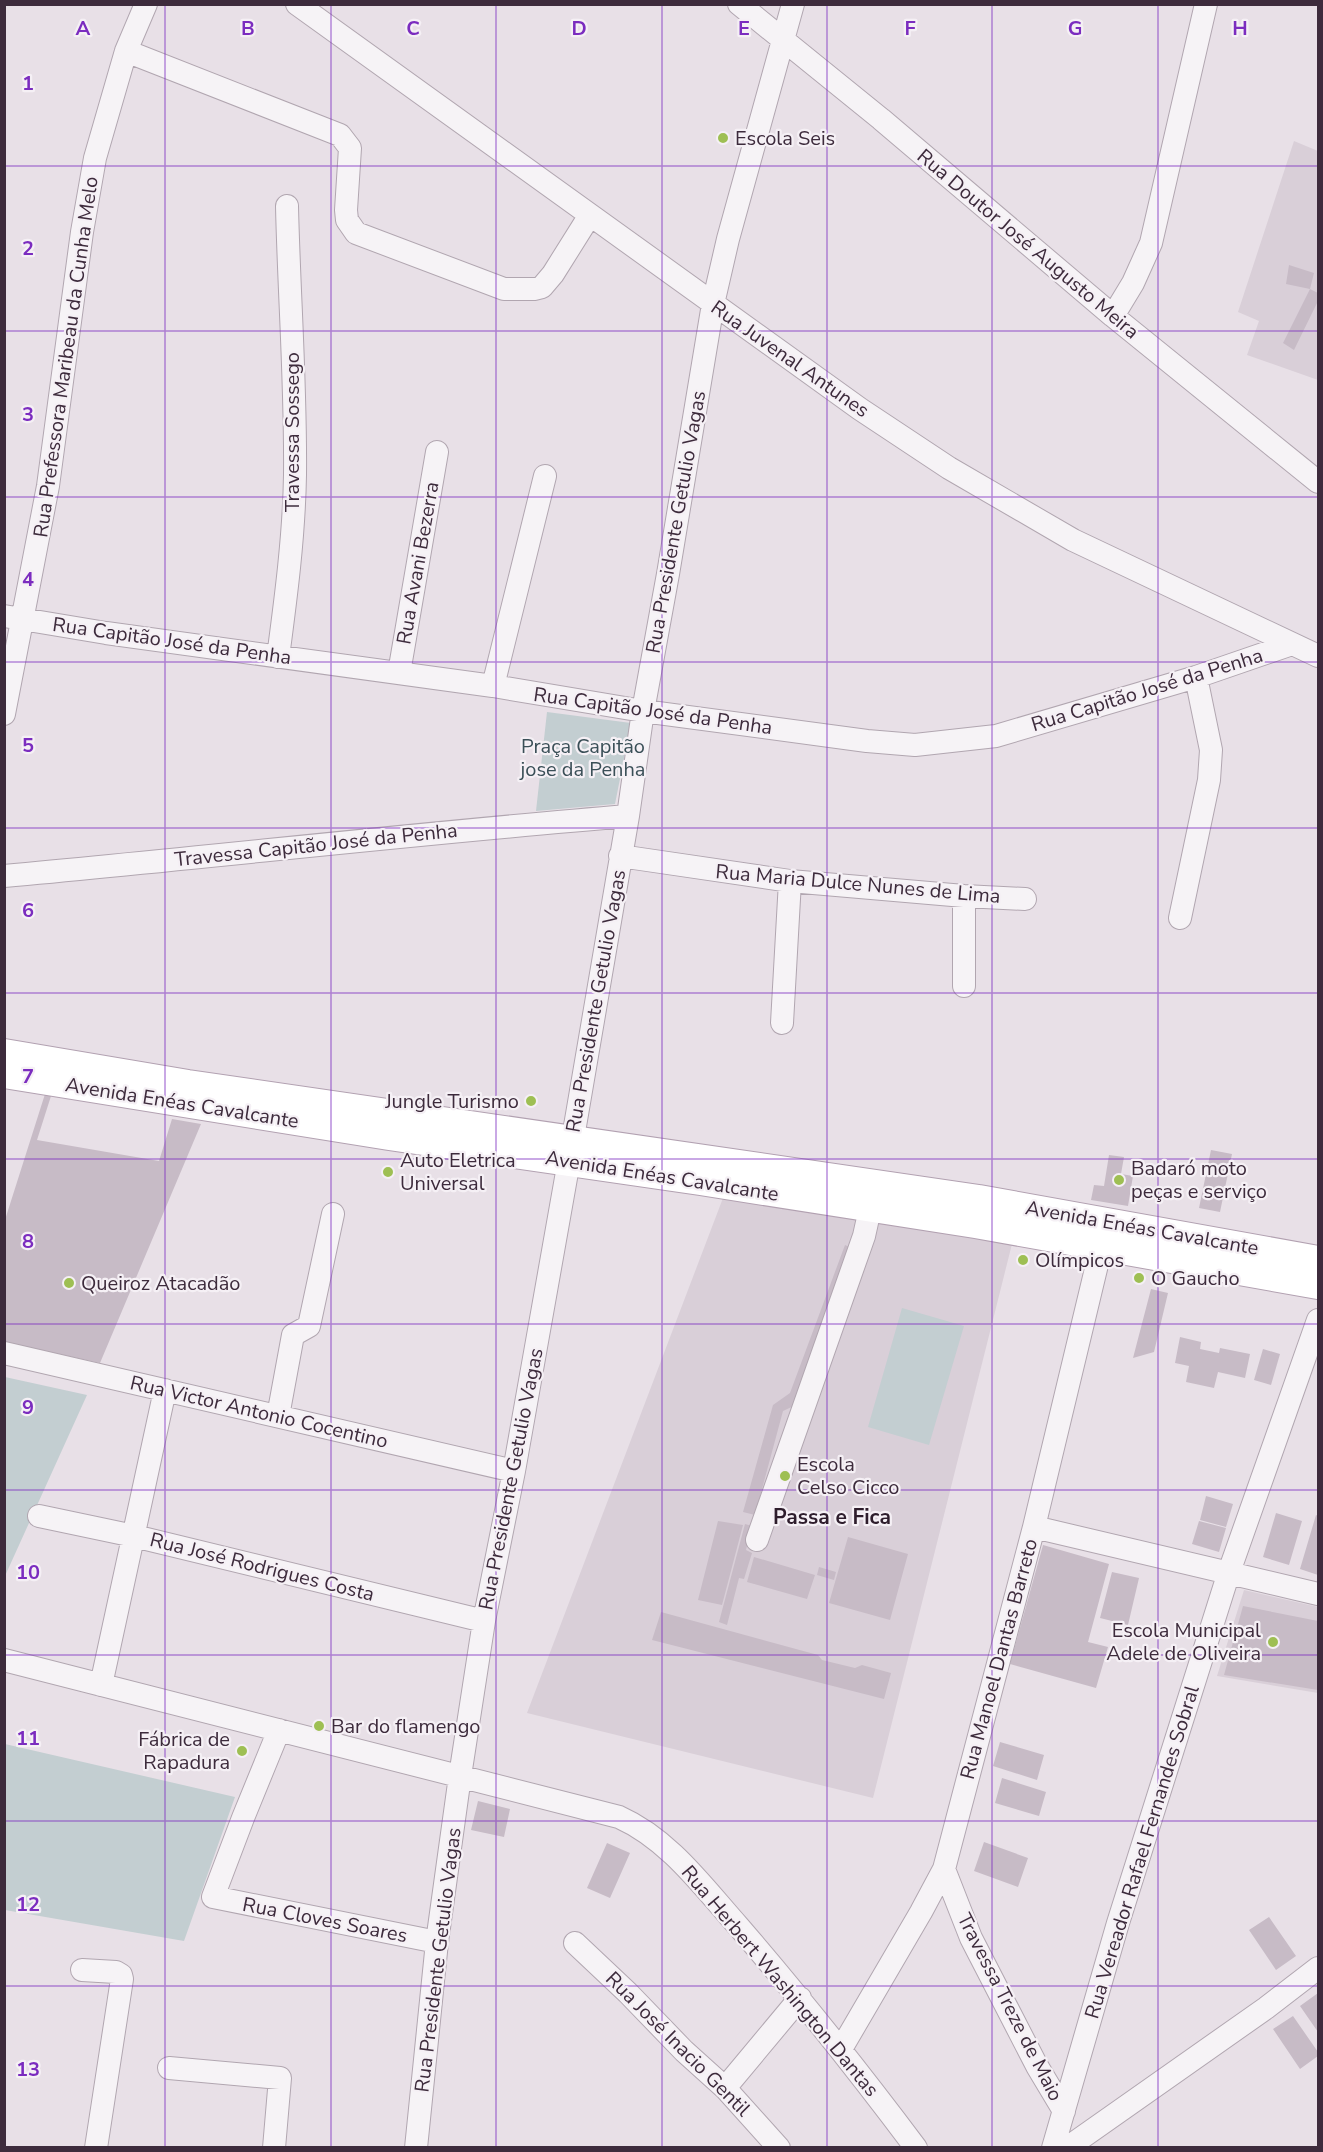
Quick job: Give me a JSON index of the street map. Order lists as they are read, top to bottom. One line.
{"streets":{"main road":["Avenida Enéas Cavalcante"],"street":["Rua Doutor José Augusto Meira","Rua Prefessora Maribeau da Cunha Melo","Rua Juvenal Antunes","Travessa Sossego","Rua Presidente Getulio Vagas","Rua Avani Bezerra","Rua Capitão José da Penha","Travessa Capitão José da Penha","Rua Maria Dulce Nunes de Lima","Rua Victor Antonio Cocentino","Rua José Rodrigues Costa","Rua Manoel Dantas Barreto","Rua Vereador Rafael Fernandes Sobral","Rua Cloves Soares","Rua Herbert Washington Dantas","Travessa Treze de Maio","Rua José Inacio Gentil"]},"crossings":[["Rua Doutor José Augusto Meira","Rua Presidente Getulio Vagas"],["Rua Prefessora Maribeau da Cunha Melo","Rua Capitão José da Penha"],["Rua Juvenal Antunes","Rua Presidente Getulio Vagas"],["Rua Juvenal Antunes","Rua Capitão José da Penha"],["Travessa Sossego","Rua Capitão José da Penha"],["Rua Presidente Getulio Vagas","Rua Capitão José da Penha"],["Rua Presidente Getulio Vagas","Travessa Capitão José da Penha"],["Rua Presidente Getulio Vagas","Rua Maria Dulce Nunes de Lima"],["Rua Presidente Getulio Vagas","Avenida Enéas Cavalcante"],["Rua Presidente Getulio Vagas","Rua Victor Antonio Cocentino"],["Rua Presidente Getulio Vagas","Rua José Rodrigues Costa"],["Rua Presidente Getulio Vagas","Rua Cloves Soares"],["Rua Presidente Getulio Vagas","Rua Herbert Washington Dantas"],["Rua Avani Bezerra","Rua Capitão José da Penha"],["Avenida Enéas Cavalcante","Rua Manoel Dantas Barreto"],["Rua Manoel Dantas Barreto","Rua Herbert Washington Dantas"],["Rua Manoel Dantas Barreto","Travessa Treze de Maio"],["Rua Vereador Rafael Fernandes Sobral","Travessa Treze de Maio"],["Rua Cloves Soares","Rua Herbert Washington Dantas"]],"districts":["Passa e Fica"],"parks":["Praça Capitão jose da Penha"],"places":["Escola Seis","Jungle Turismo","Auto Eletrica Universal","Badaró moto peças e serviço","Olímpicos","O Gaucho","Queiroz Atacadão","Escola Celso Cicco","Escola Municipal Adele de Oliveira","Bar do flamengo","Fábrica de Rapadura"],"grid":{"columns":["A","B","C","D","E","F","G","H"],"rows":["1","2","3","4","5","6","7","8","9","10","11","12","13"]}}
